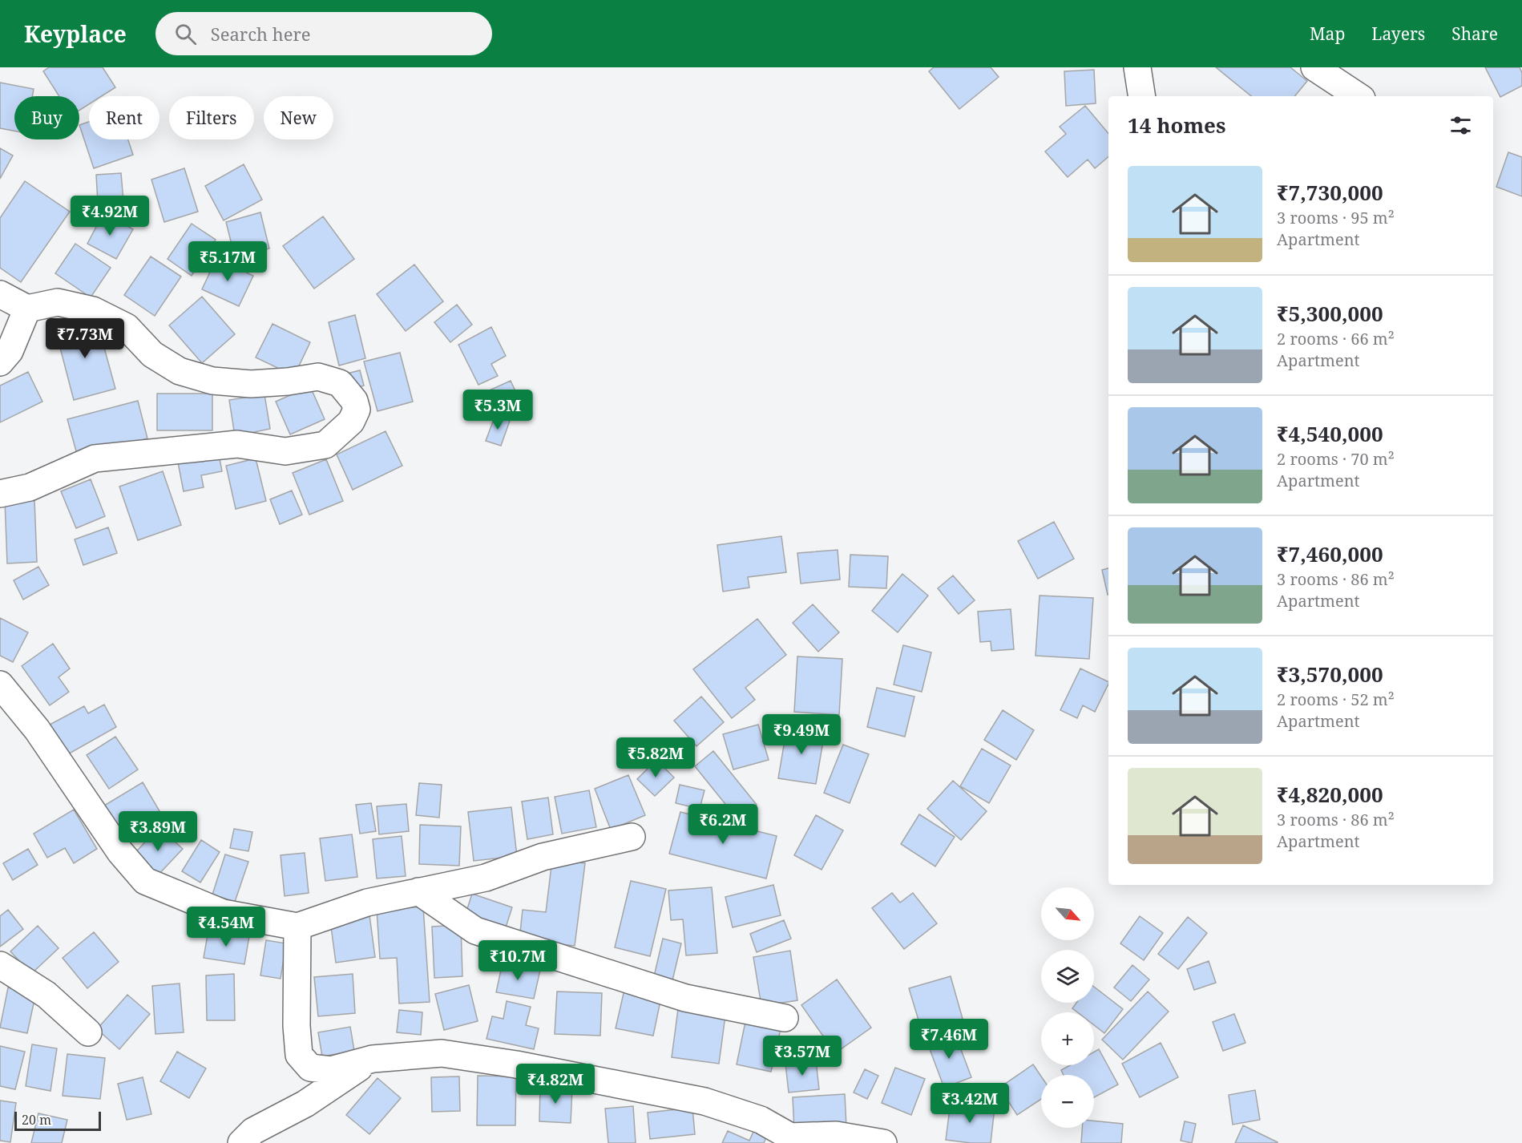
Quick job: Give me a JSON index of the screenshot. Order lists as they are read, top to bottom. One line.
{"scale_bar":"20 m","north":"bottom right","page":{"header":"Keyplace","search":"Search here","nav":["Map","Layers","Share"],"chip":["Buy","Rent","Filters","New"],"heading":"14 homes","list":[{"name":"₹7,730,000","note":"3 rooms · 95 m² · Apartment"},{"name":"₹5,300,000","note":"2 rooms · 66 m² · Apartment"},{"name":"₹4,540,000","note":"2 rooms · 70 m² · Apartment"},{"name":"₹7,460,000","note":"3 rooms · 86 m² · Apartment"},{"name":"₹3,570,000","note":"2 rooms · 52 m² · Apartment"},{"name":"₹4,820,000","note":"3 rooms · 86 m² · Apartment"}],"price":["₹4.92M","₹5.17M","₹7.73M","₹5.3M","₹9.49M","₹5.82M","₹6.2M","₹3.89M","₹4.54M","₹10.7M","₹7.46M","₹3.57M","₹4.82M","₹3.42M"],"map_buttons":["+","−"],"scale":"20 m"}}
